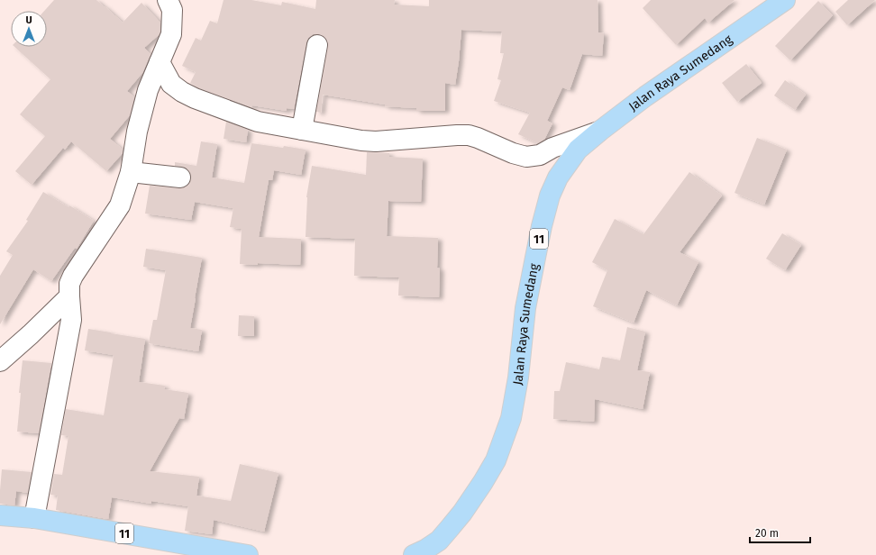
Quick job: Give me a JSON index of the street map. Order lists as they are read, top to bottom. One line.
{"streets":{"highway":["Jalan Raya Sumedang","11"]},"scale_bar":"20 m","north":"top"}
